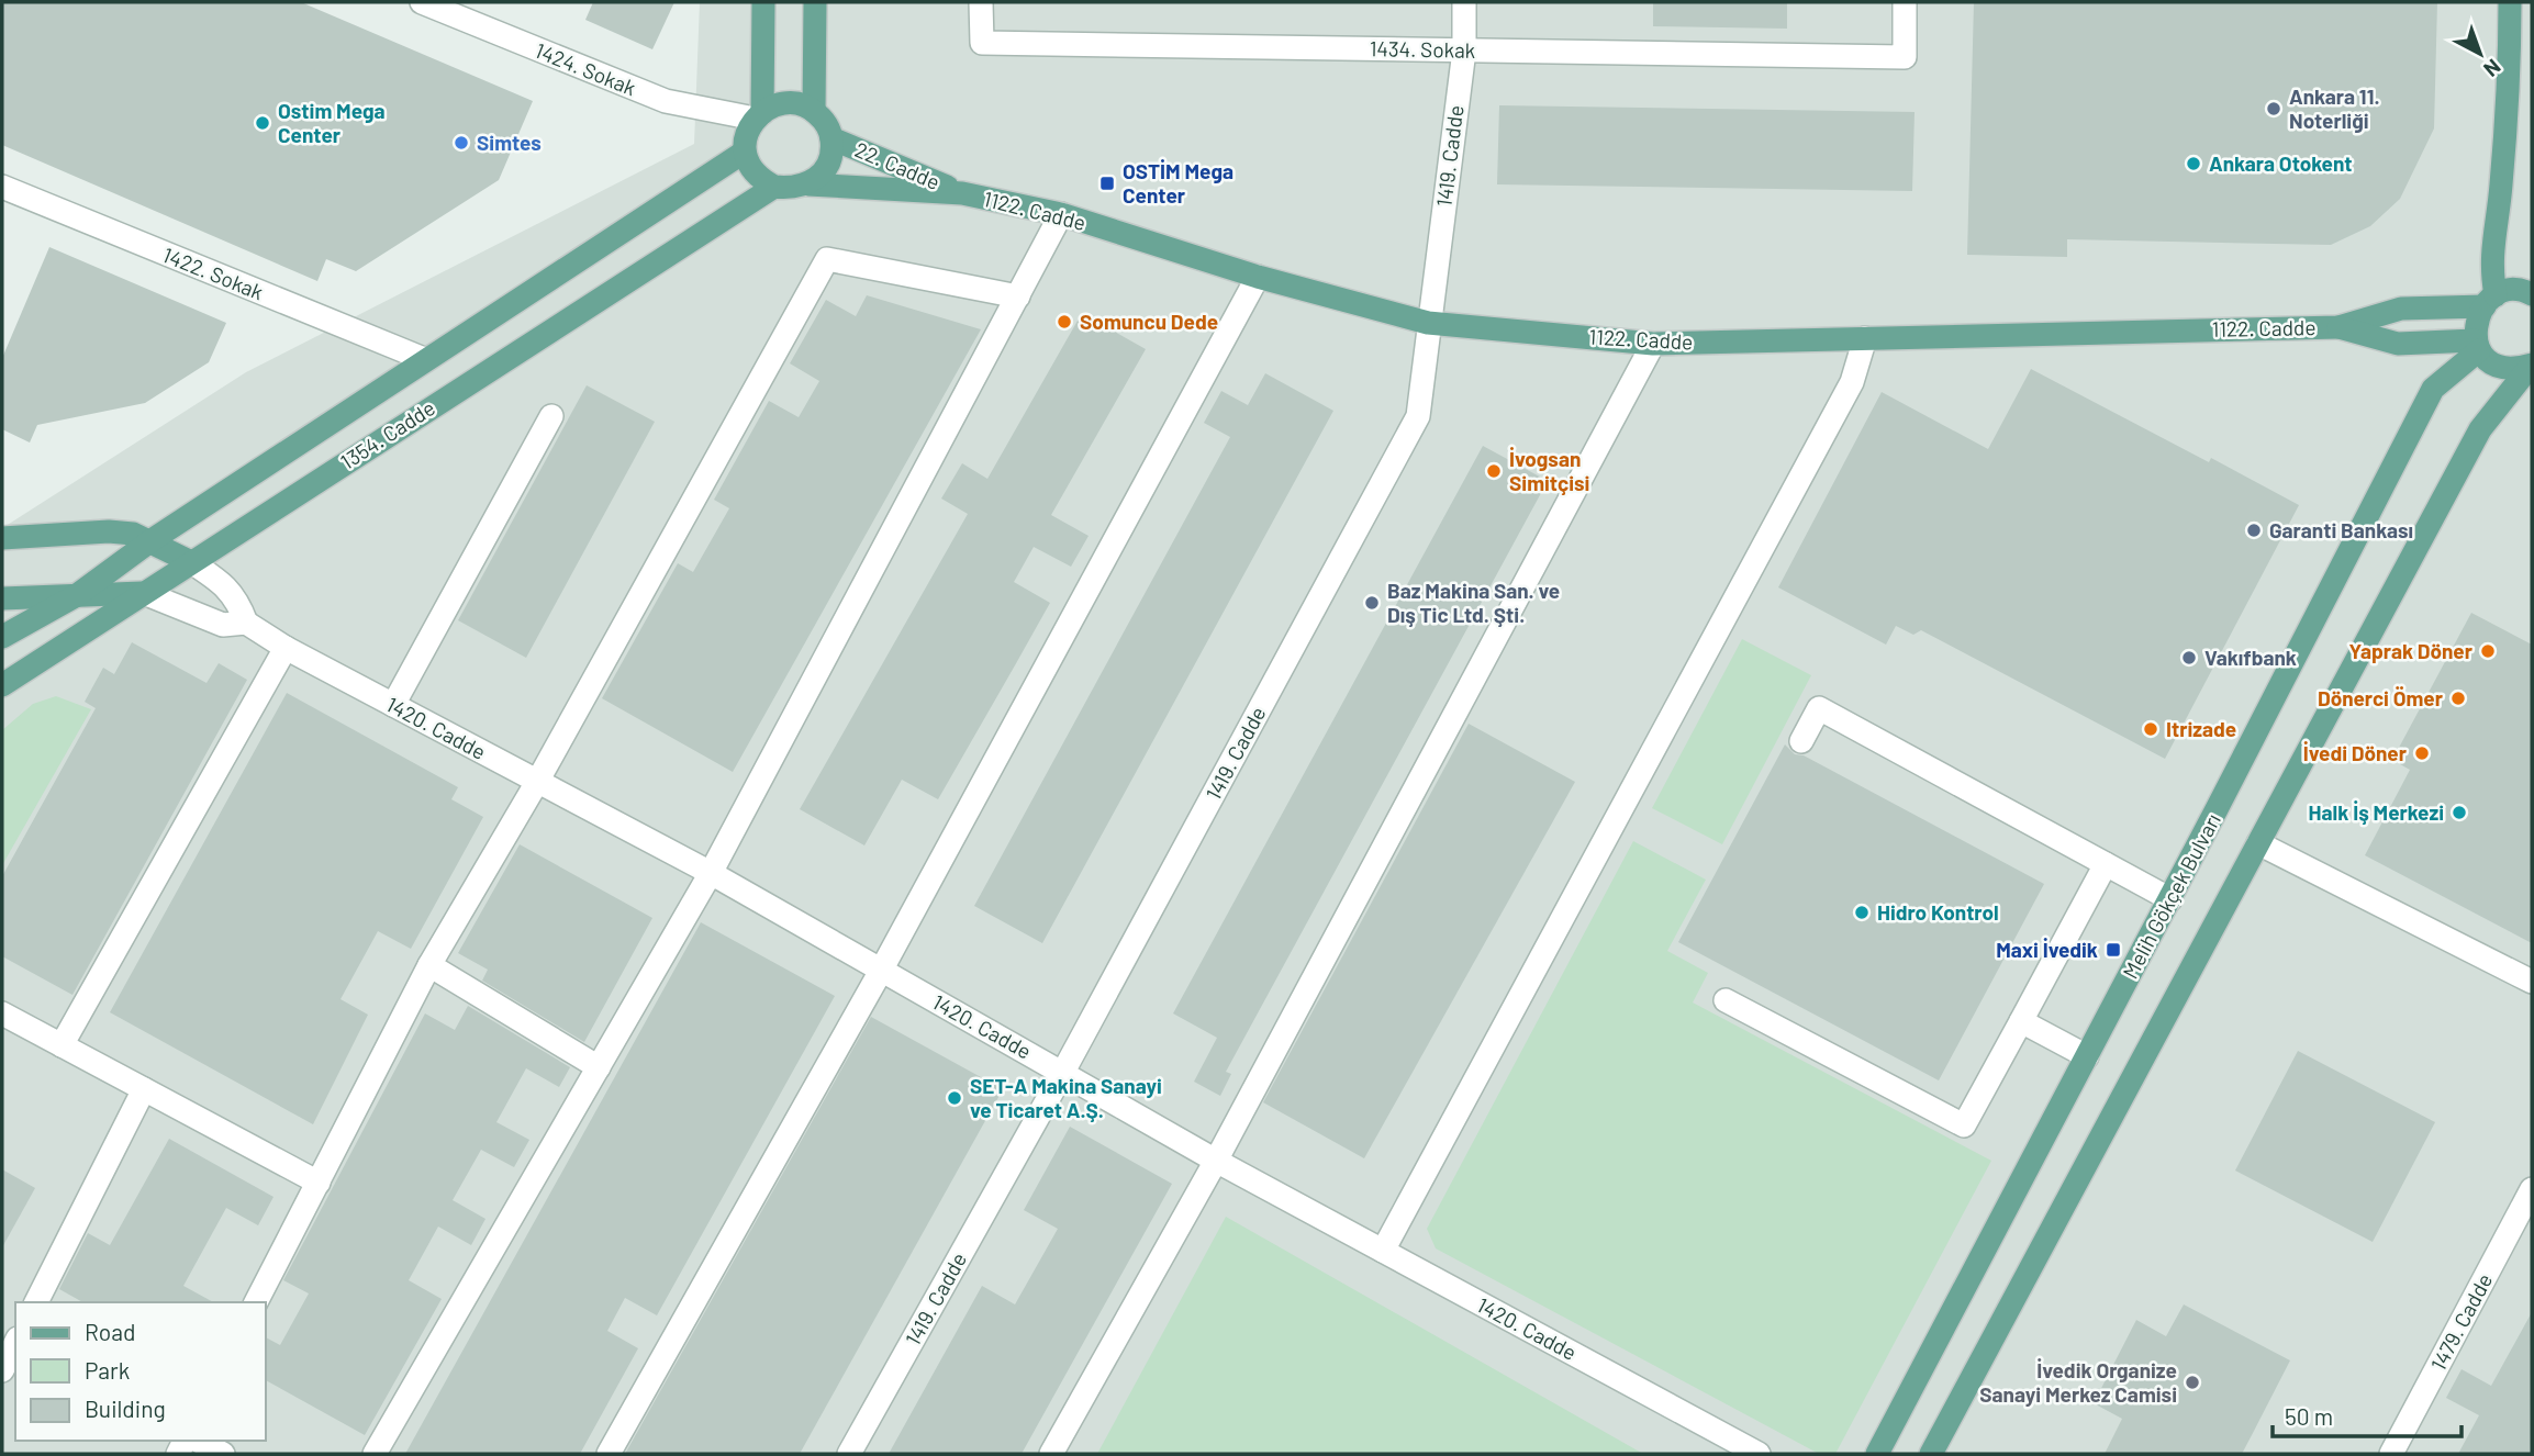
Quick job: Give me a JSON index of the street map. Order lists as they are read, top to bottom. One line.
{"streets":{"main road":["22. Cadde","1122. Cadde","1354. Cadde","Melih Gökçek Bulvarı"],"street":["1434. Sokak","1424. Sokak","1419. Cadde","1422. Sokak","1420. Cadde","1479. Cadde"]},"crossings":[["1434. Sokak","1419. Cadde"],["1424. Sokak","22. Cadde"],["1424. Sokak","1354. Cadde"],["1419. Cadde","1122. Cadde"],["1419. Cadde","1420. Cadde"],["22. Cadde","1122. Cadde"],["22. Cadde","1354. Cadde"],["1122. Cadde","1354. Cadde"],["1122. Cadde","Melih Gökçek Bulvarı"],["1422. Sokak","1354. Cadde"],["1354. Cadde","1420. Cadde"]],"places":{"other":["Ankara 11. Noterliği","Ostim Mega Center","Simtes","Ankara Otokent","Somuncu Dede","İvogsan Simitçisi","Garanti Bankası","Baz Makina San. ve Dış Tic Ltd. Şti.","Yaprak Döner","Vakıfbank","Dönerci Ömer","Itrizade","İvedi Döner","Halk İş Merkezi","Hidro Kontrol","SET-A Makina Sanayi ve Ticaret A.Ş.","İvedik Organize Sanayi Merkez Camisi"],"transit":["OSTİM Mega Center","Maxi İvedik"]},"legend":["Road","Park","Building"],"scale_bar":"50 m","north":"bottom right"}
